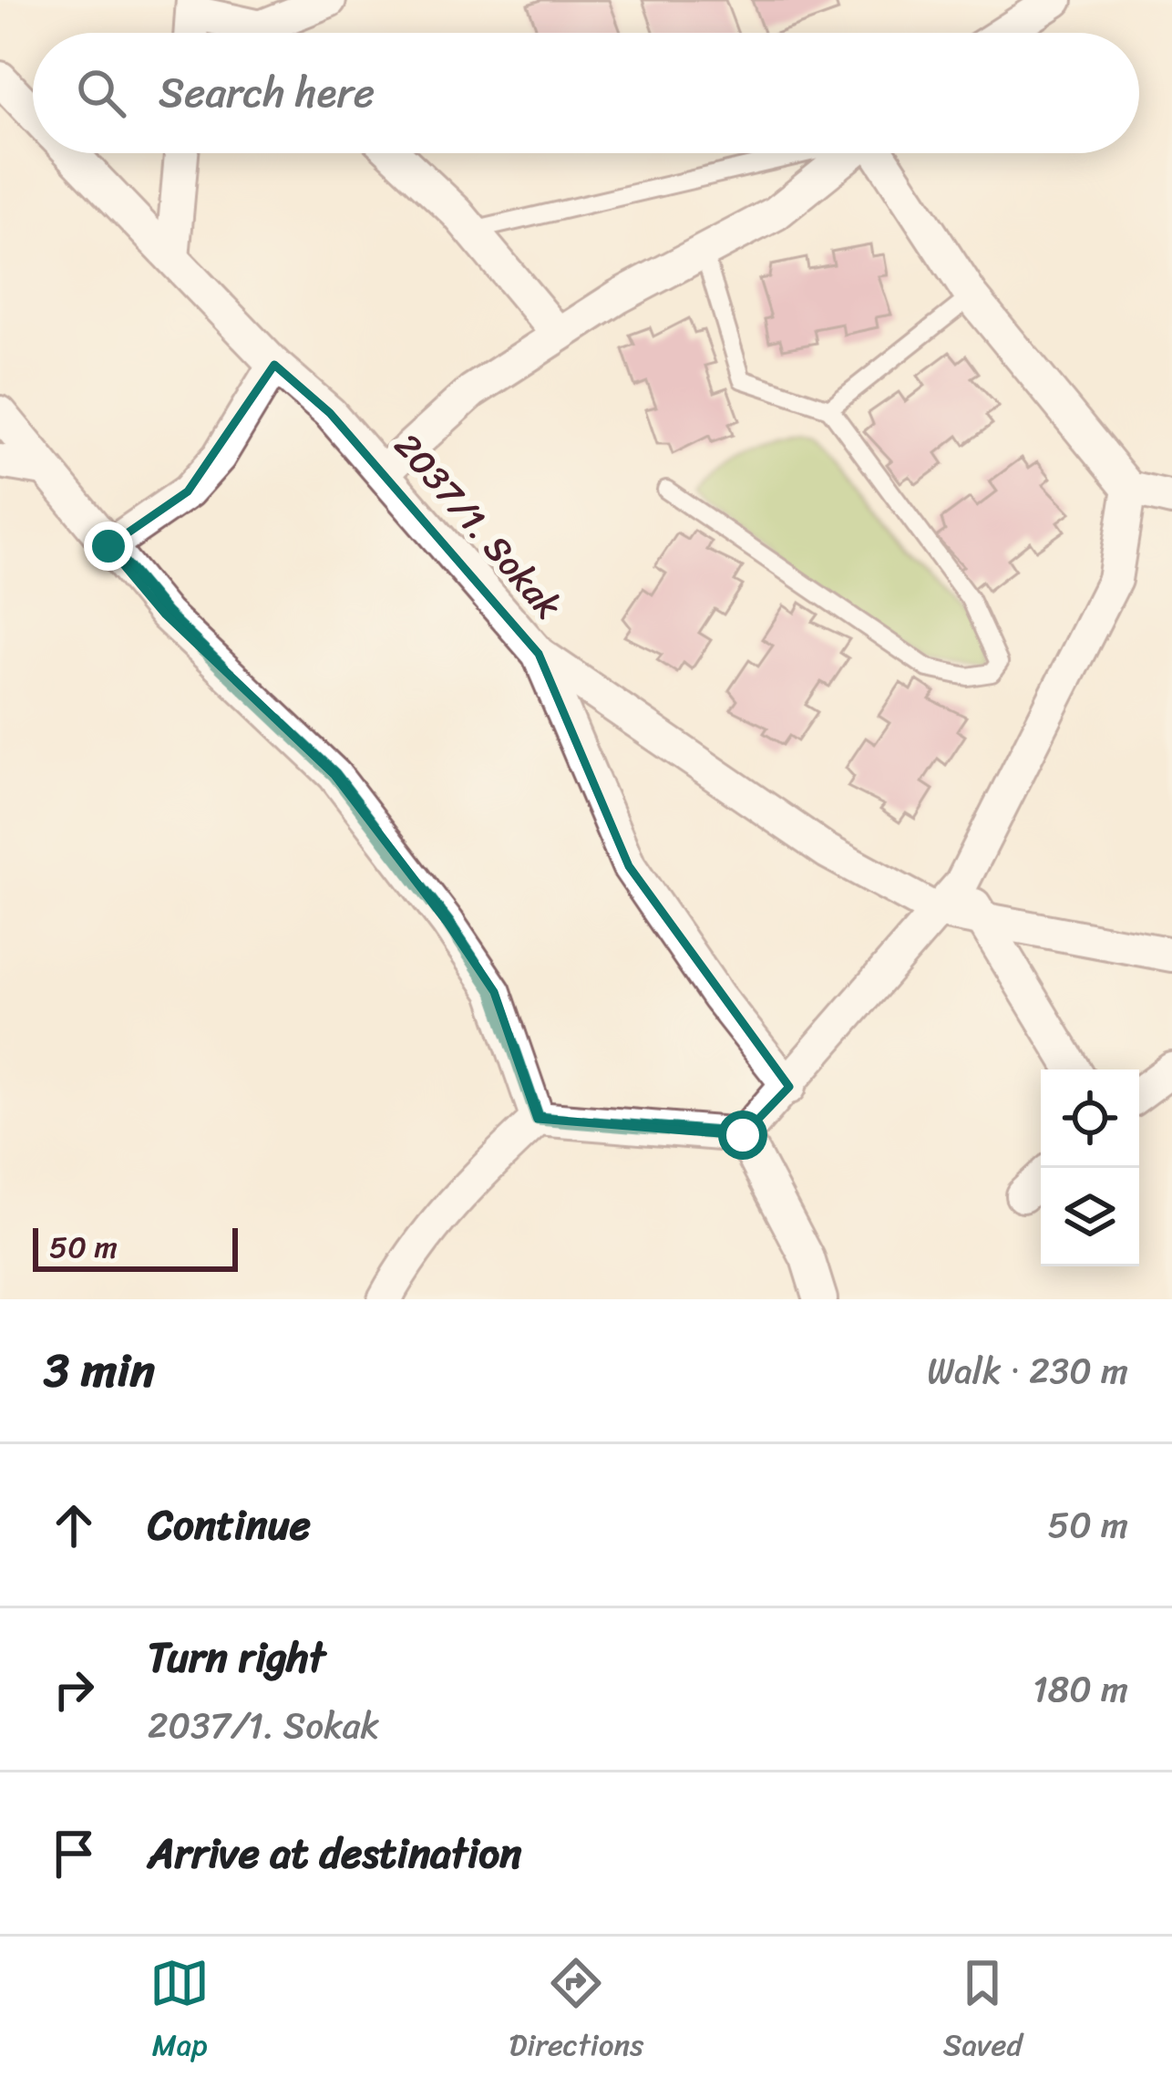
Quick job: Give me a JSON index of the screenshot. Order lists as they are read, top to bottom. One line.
{"streets":{"street":["2037/1. Sokak"]},"scale_bar":"50 m","page":{"search":"Search here","scale":"50 m","heading":["3 min","Walk · 230 m"],"list":[["Continue","50 m"],["Turn right","2037/1. Sokak","180 m"],"Arrive at destination"],"nav":["Map","Directions","Saved"]}}
